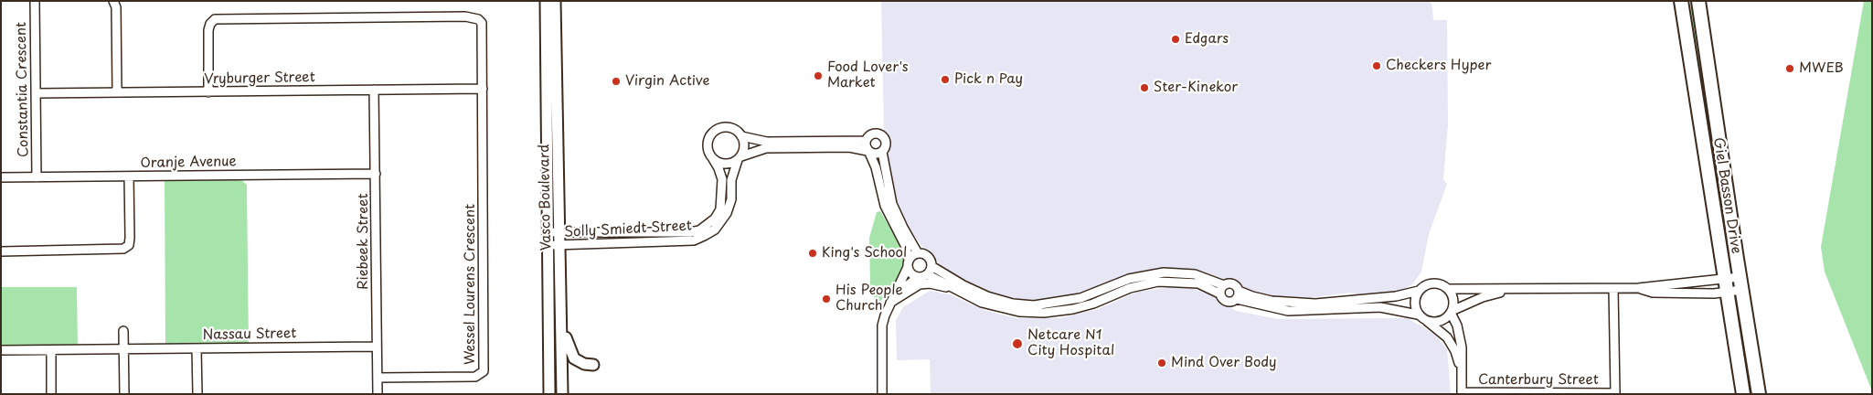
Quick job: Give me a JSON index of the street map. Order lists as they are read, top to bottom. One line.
{"streets":{"main road":["Giel Basson Drive","Vasco Boulevard"],"street":["Vryburger Street","Constantia Crescent","Oranje Avenue","Solly Smiedt Street","Riebeek Street","Wessel Lourens Crescent","Nassau Street","Canterbury Street"]},"crossings":[["Vryburger Street","Constantia Crescent"],["Vryburger Street","Riebeek Street"],["Vryburger Street","Wessel Lourens Crescent"],["Constantia Crescent","Oranje Avenue"],["Oranje Avenue","Riebeek Street"],["Vasco Boulevard","Solly Smiedt Street"],["Riebeek Street","Wessel Lourens Crescent"],["Riebeek Street","Nassau Street"]],"places":["Edgars","Checkers Hyper","MWEB","Food Lover's Market","Pick n Pay","Virgin Active","Ster-Kinekor","King's School","His People Church","Netcare N1 City Hospital","Mind Over Body"]}
